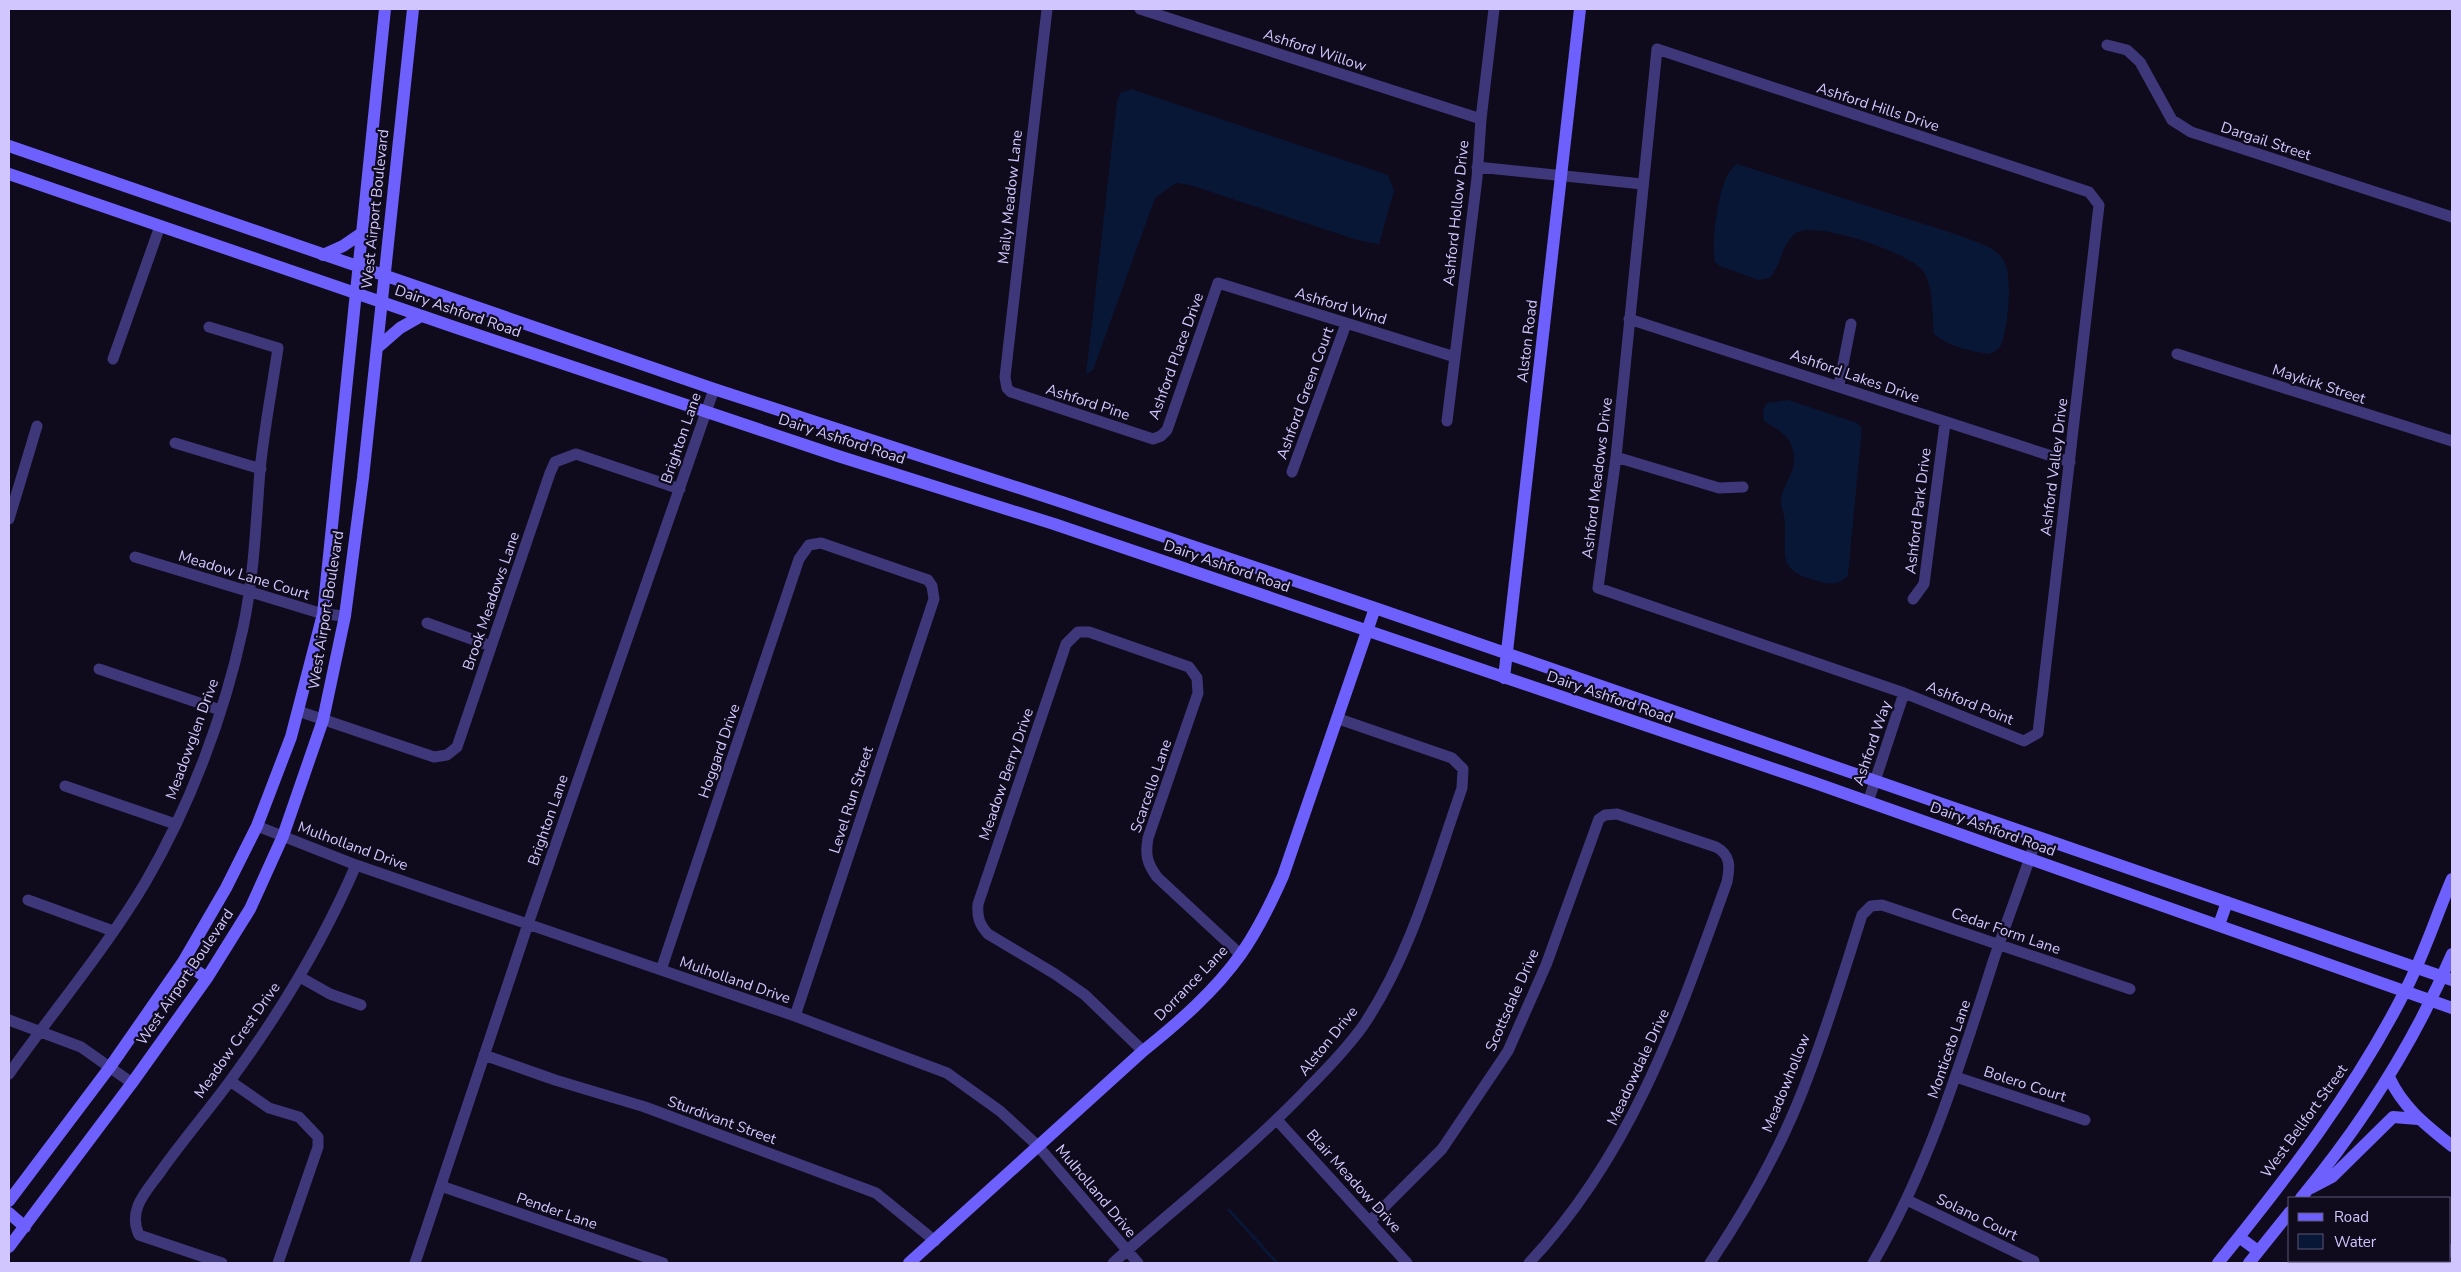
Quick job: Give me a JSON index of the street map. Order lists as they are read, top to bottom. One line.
{"streets":{"main road":["West Airport Boulevard","Dairy Ashford Road","Alston Road","Dorrance Lane","West Bellfort Street"],"street":["Ashford Willow","Ashford Hills Drive","Dargail Street","Maily Meadow Lane","Ashford Hollow Drive","Ashford Wind","Ashford Place Drive","Ashford Lakes Drive","Maykirk Street","Ashford Green Court","Ashford Pine","Brighton Lane","Ashford Valley Drive","Ashford Meadows Drive","Ashford Park Drive","Meadow Lane Court","Brook Meadows Lane","Ashford Point","Meadowglen Drive","Ashford Way","Hoggard Drive","Meadow Berry Drive","Scarcello Lane","Level Run Street","Mulholland Drive","Cedar Form Lane","Scottsdale Drive","Meadow Crest Drive","Alston Drive","Monticeto Lane","Meadowdale Drive","Meadowhollow","Bolero Court","Sturdivant Street","Blair Meadow Drive","Pender Lane","Solano Court"]},"crossings":[["Ashford Willow","Ashford Hollow Drive"],["Ashford Hills Drive","Ashford Valley Drive"],["Ashford Hills Drive","Ashford Meadows Drive"],["Maily Meadow Lane","Ashford Pine"],["West Airport Boulevard","Dairy Ashford Road"],["West Airport Boulevard","Meadow Lane Court"],["West Airport Boulevard","Brook Meadows Lane"],["West Airport Boulevard","Mulholland Drive"],["Ashford Hollow Drive","Ashford Wind"],["Ashford Wind","Ashford Place Drive"],["Ashford Wind","Ashford Green Court"],["Dairy Ashford Road","Alston Road"],["Dairy Ashford Road","Brighton Lane"],["Dairy Ashford Road","Ashford Way"],["Dairy Ashford Road","Dorrance Lane"],["Dairy Ashford Road","Monticeto Lane"],["Dairy Ashford Road","West Bellfort Street"],["Ashford Place Drive","Ashford Pine"],["Ashford Lakes Drive","Ashford Valley Drive"],["Ashford Lakes Drive","Ashford Meadows Drive"],["Ashford Lakes Drive","Ashford Park Drive"],["Brighton Lane","Brook Meadows Lane"],["Brighton Lane","Mulholland Drive"],["Brighton Lane","Sturdivant Street"],["Brighton Lane","Pender Lane"],["Ashford Valley Drive","Ashford Point"],["Ashford Meadows Drive","Ashford Point"],["Ashford Meadows Drive","Ashford Way"],["Meadow Lane Court","Meadowglen Drive"],["Ashford Point","Ashford Way"],["Hoggard Drive","Level Run Street"],["Hoggard Drive","Mulholland Drive"],["Meadow Berry Drive","Scarcello Lane"],["Meadow Berry Drive","Dorrance Lane"],["Scarcello Lane","Dorrance Lane"],["Level Run Street","Mulholland Drive"],["Mulholland Drive","Dorrance Lane"],["Mulholland Drive","Meadow Crest Drive"],["Mulholland Drive","Alston Drive"],["Cedar Form Lane","Monticeto Lane"],["Cedar Form Lane","Meadowhollow"],["Dorrance Lane","Alston Drive"],["Dorrance Lane","Sturdivant Street"],["Scottsdale Drive","Meadowdale Drive"],["Scottsdale Drive","Blair Meadow Drive"],["Alston Drive","Blair Meadow Drive"],["Monticeto Lane","Bolero Court"],["Monticeto Lane","Solano Court"]],"legend":["Road","Water"]}
